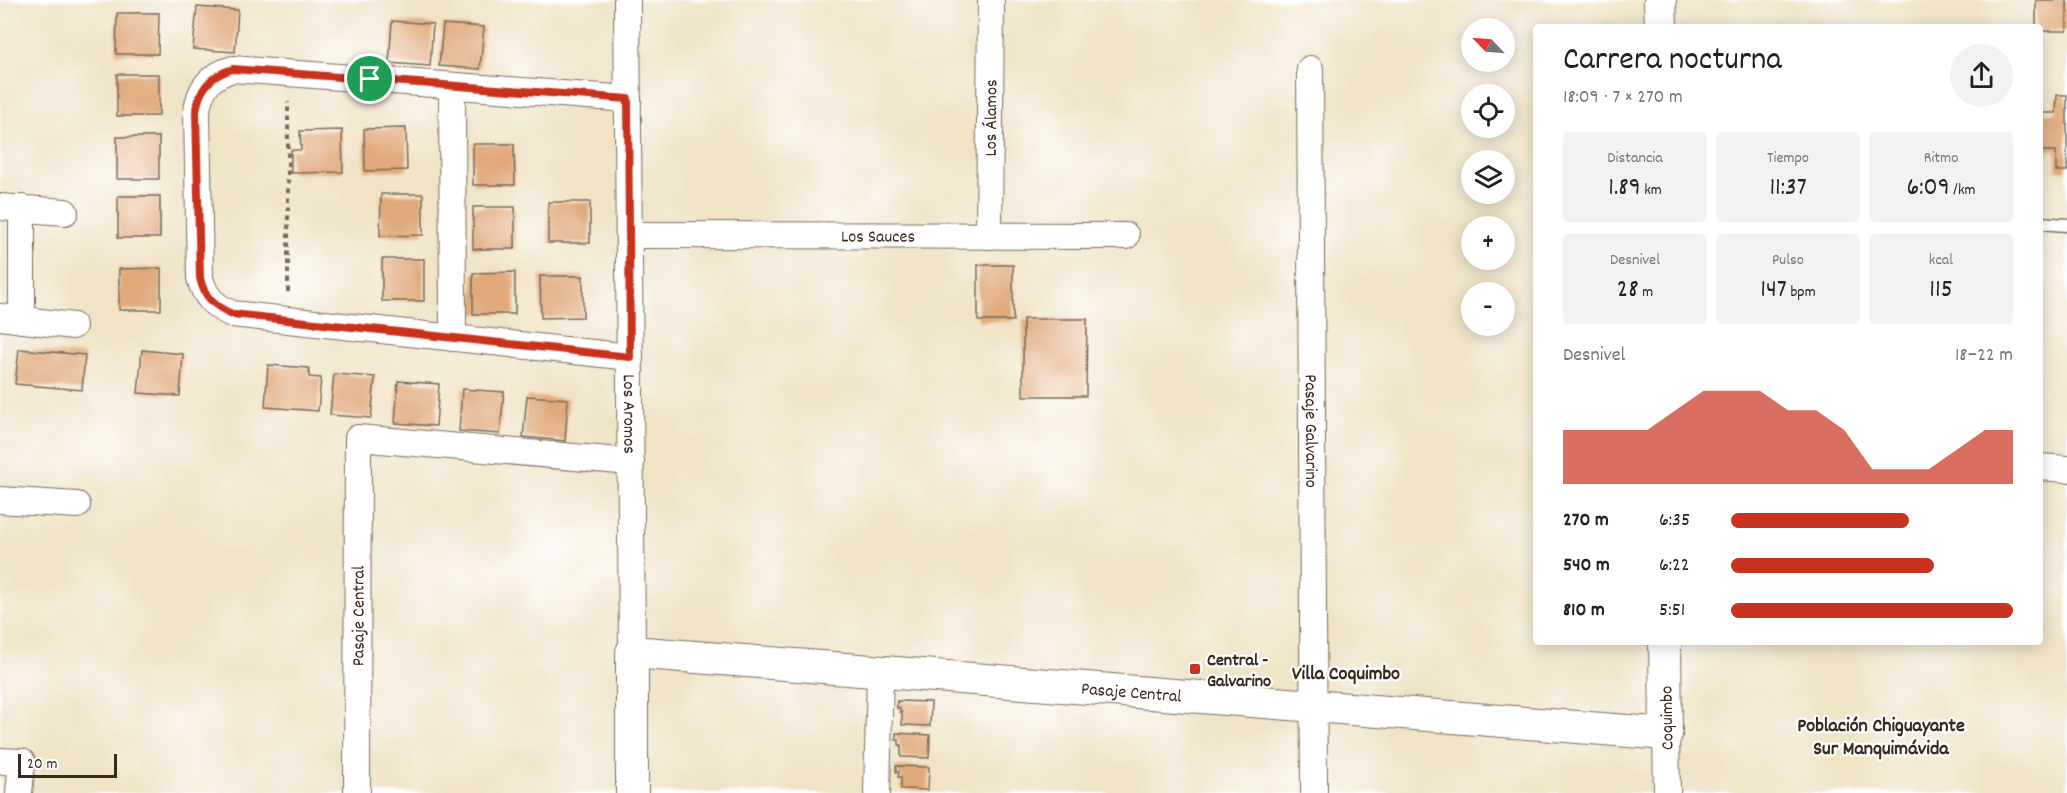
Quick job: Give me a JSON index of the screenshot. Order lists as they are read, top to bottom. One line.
{"streets":{"street":["Los Álamos","Los Sauces","Los Aromos","Pasaje Galvarino","Pasaje Central","Coquimbo"]},"crossings":[["Los Álamos","Los Sauces"],["Los Sauces","Los Aromos"],["Los Aromos","Pasaje Central"],["Pasaje Galvarino","Pasaje Central"],["Pasaje Central","Coquimbo"]],"districts":["Villa Coquimbo","Población Chiguayante Sur Manquimávida"],"places":{"transit":["Central - Galvarino"]},"scale_bar":"20 m","north":"top left","page":{"map_buttons":["+","−"],"heading":["Carrera nocturna","18:09 · 7 × 270 m"],"stats":[["Distancia","1.89 km"],["Tiempo","11:37"],["Ritmo","6:09 /km"],["Desnivel","28 m"],["Pulso","147 bpm"],["kcal","115"]],"chart":["Desnivel","18–22 m"],"list":[{"name":"270 m","note":"6:35"},{"name":"540 m","note":"6:22"},{"name":"810 m","note":"5:51"}],"scale":"20 m"}}
